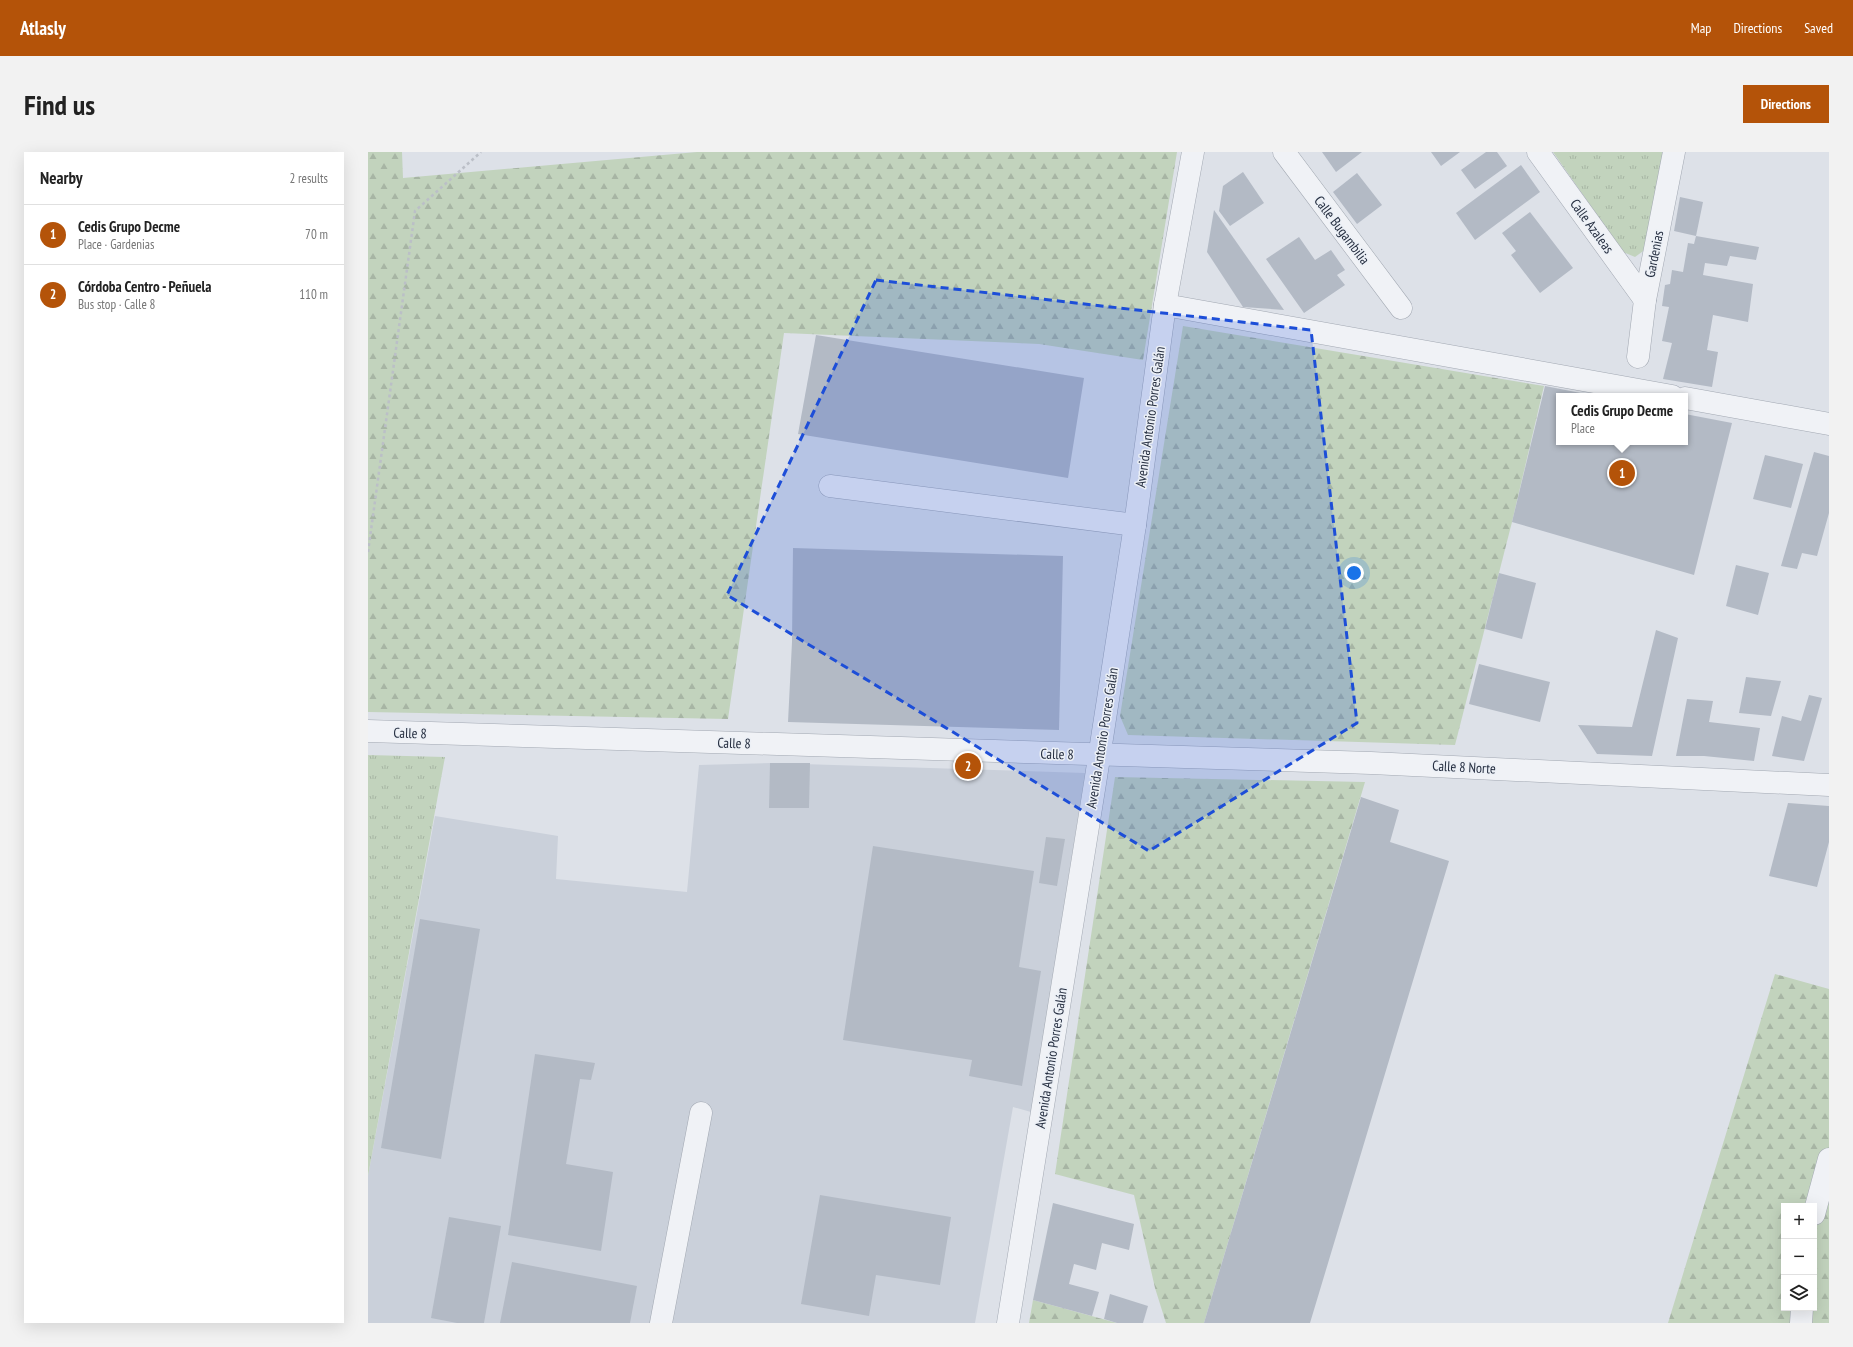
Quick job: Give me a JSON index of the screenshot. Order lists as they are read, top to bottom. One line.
{"streets":{"street":["Calle Azaleas","Calle Bugambilia","Gardenias","Avenida Antonio Porres Galán","Calle 8","Calle 8 Norte"]},"crossings":[["Calle Azaleas","Gardenias"],["Avenida Antonio Porres Galán","Calle 8"],["Avenida Antonio Porres Galán","Calle 8 Norte"],["Calle 8","Calle 8 Norte"]],"page":{"header":"Atlasly","nav":["Map","Directions","Saved"],"buttons":"Directions","title":"Find us","heading":["Nearby","2 results"],"list":[{"mark":"1","name":"Cedis Grupo Decme","note":"Place · Gardenias","value":"70 m"},{"mark":"2","name":"Córdoba Centro - Peñuela","note":"Bus stop · Calle 8","value":"110 m"}],"popup":["Cedis Grupo Decme","Place"],"pins":["1","2"],"map_buttons":["+","−"]}}
